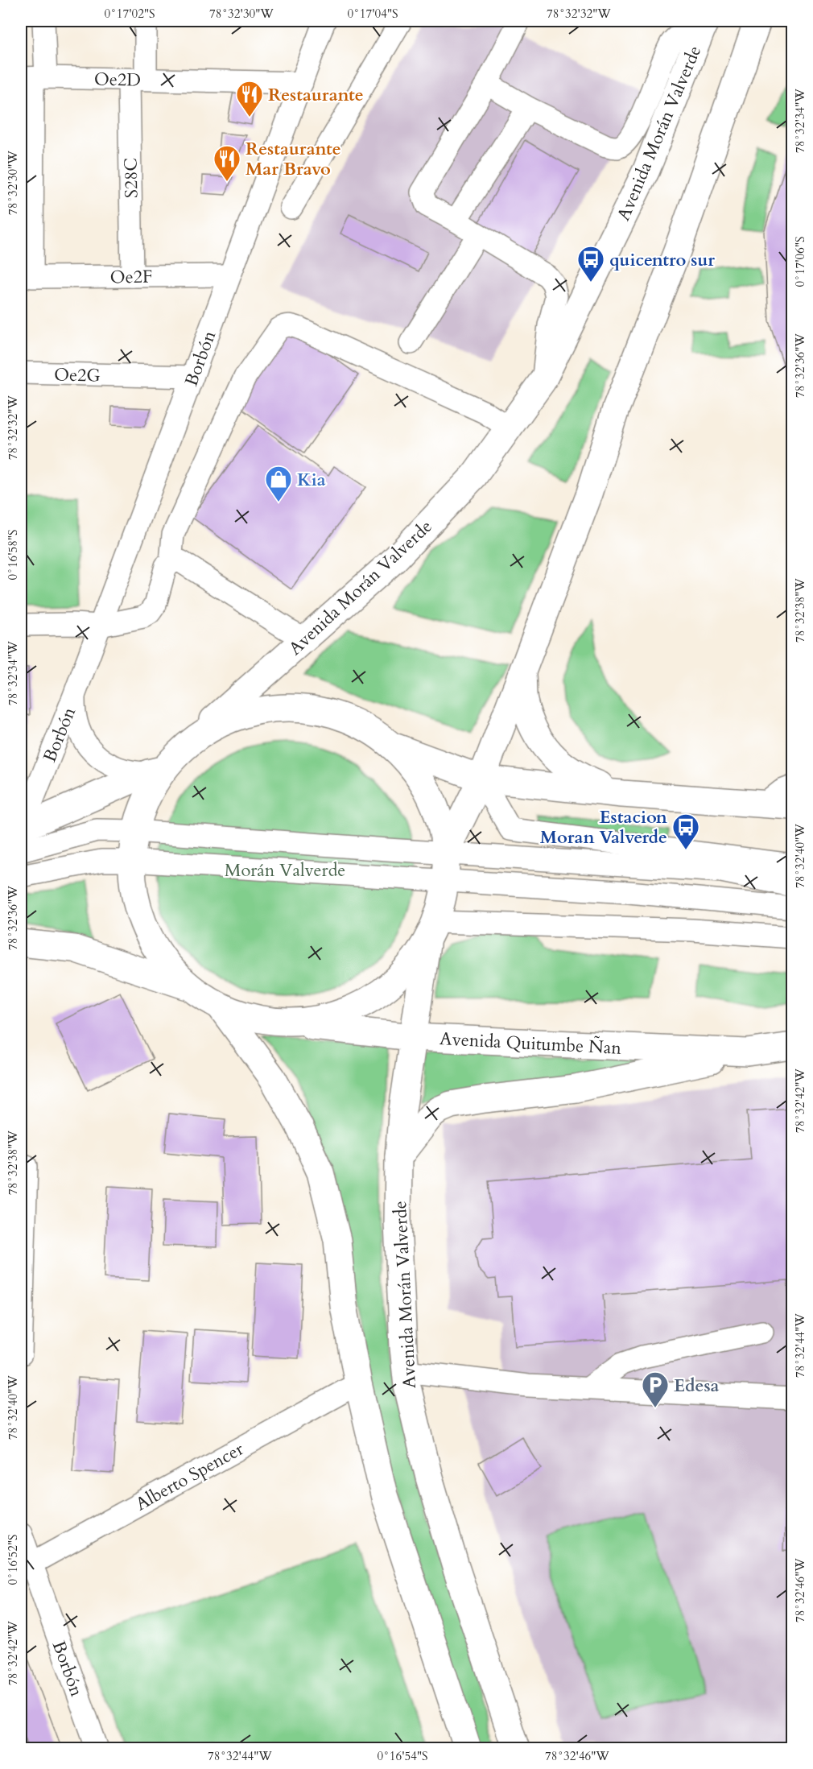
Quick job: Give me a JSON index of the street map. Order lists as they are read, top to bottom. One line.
{"streets":{"main road":["Avenida Morán Valverde","Avenida Quitumbe Ñan"],"street":["Oe2D","S28C","Oe2F","Borbón","Oe2G","Alberto Spencer"]},"crossings":[["Oe2D","S28C"],["Oe2D","Oe2F"],["Oe2D","Borbón"],["Avenida Morán Valverde","Avenida Quitumbe Ñan"],["S28C","Oe2F"],["Oe2F","Borbón"],["Borbón","Oe2G"],["Borbón","Alberto Spencer"]],"parks":["Morán Valverde"],"places":{"restaurant":["Restaurante","Restaurante Mar Bravo"],"bus stop":["quicentro sur","Estacion Moran Valverde"],"shop":["Kia"],"parking":["Edesa"]},"coordinates":["0°17'02\"S","78°32'30\"W","0°17'04\"S","78°32'32\"W","78°32'34\"W","0°17'06\"S","78°32'36\"W","0°16'58\"S","78°32'38\"W","78°32'40\"W","78°32'42\"W","78°32'44\"W","0°16'52\"S","78°32'46\"W","0°16'54\"S"]}
